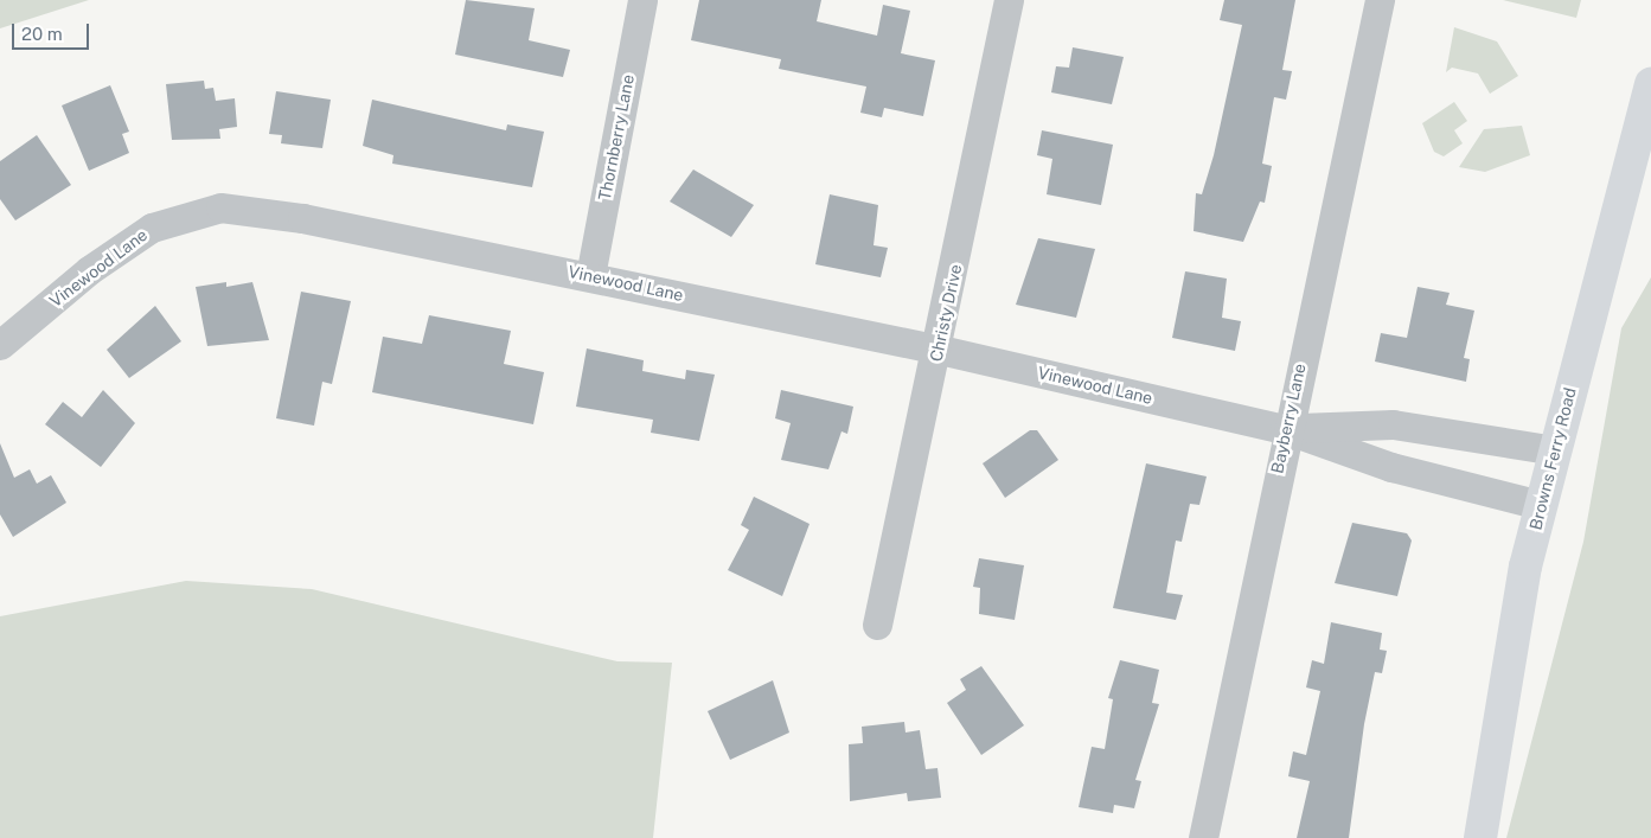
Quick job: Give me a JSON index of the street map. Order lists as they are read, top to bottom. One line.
{"streets":{"street":["Thornberry Lane","Vinewood Lane","Christy Drive","Bayberry Lane","Browns Ferry Road"]},"crossings":[["Thornberry Lane","Vinewood Lane"],["Vinewood Lane","Christy Drive"],["Vinewood Lane","Bayberry Lane"],["Vinewood Lane","Browns Ferry Road"]],"scale_bar":"20 m"}
